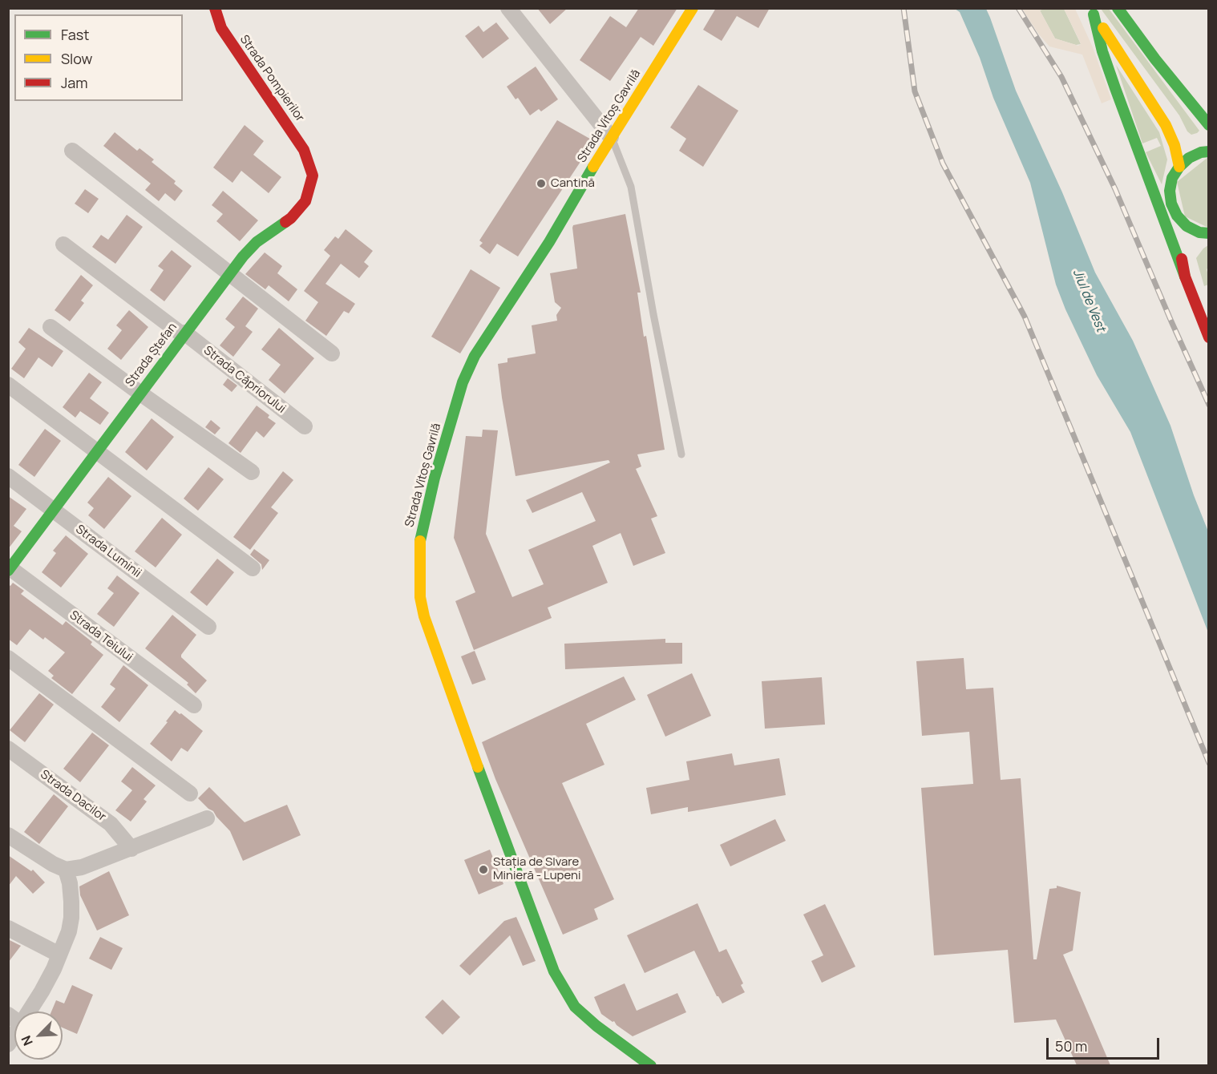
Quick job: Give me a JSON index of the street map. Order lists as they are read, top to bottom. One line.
{"streets":{"street":["Strada Pompierilor","Strada Vitoș Gavrilă","Strada Ștefan","Strada Căpriorului","Strada Luminii","Strada Teiului","Strada Dacilor"]},"crossings":[["Strada Pompierilor","Strada Ștefan"],["Strada Ștefan","Strada Căpriorului"],["Strada Ștefan","Strada Luminii"],["Strada Ștefan","Strada Teiului"]],"water":["Jiul de Vest"],"places":["Cantină","Stația de Slvare Minieră - Lupeni"],"legend":["Fast","Slow","Jam"],"scale_bar":"50 m","north":"bottom left"}
